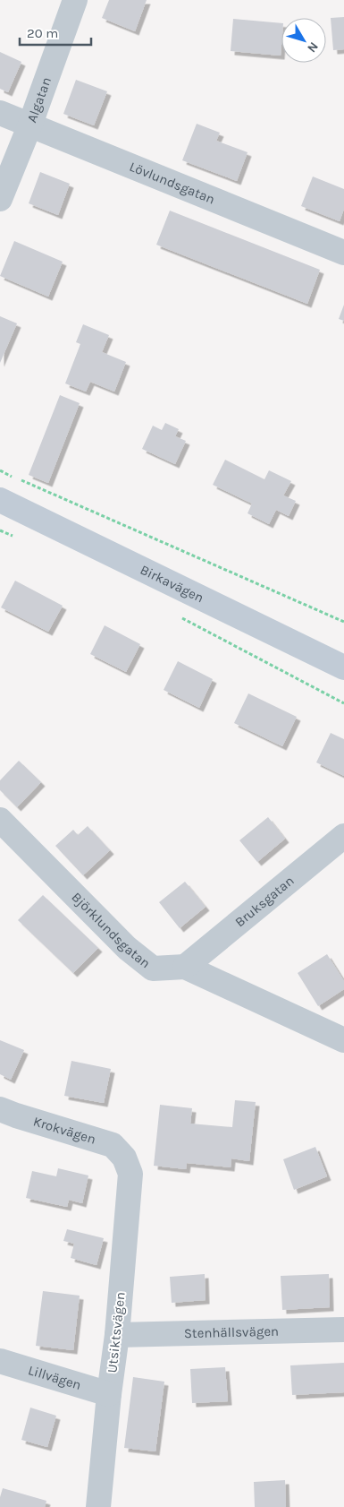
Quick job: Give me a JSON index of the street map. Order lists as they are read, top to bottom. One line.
{"streets":{"street":["Algatan","Lövlundsgatan","Birkavägen","Bruksgatan","Björklundsgatan","Krokvägen","Utsiktsvägen","Stenhällsvägen","Lillvägen"]},"crossings":[["Algatan","Lövlundsgatan"],["Bruksgatan","Björklundsgatan"],["Krokvägen","Utsiktsvägen"],["Utsiktsvägen","Stenhällsvägen"],["Utsiktsvägen","Lillvägen"]],"scale_bar":"20 m","north":"bottom right"}
